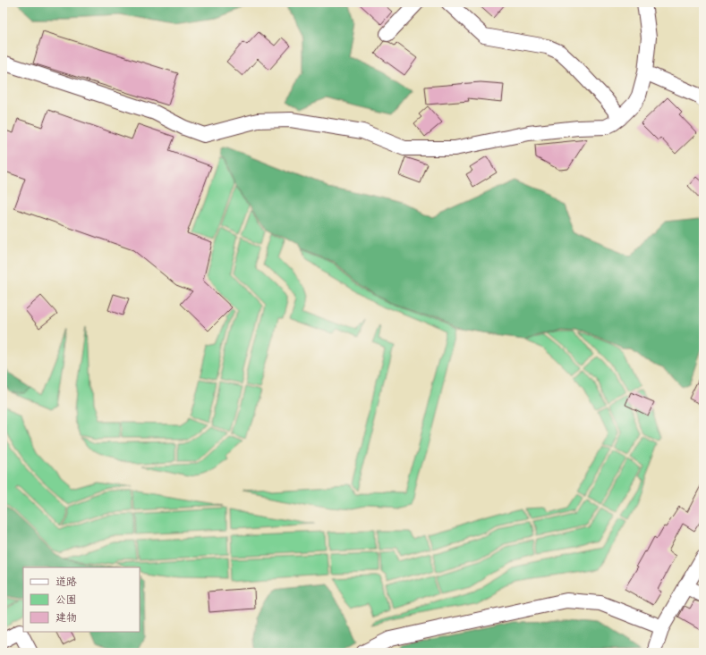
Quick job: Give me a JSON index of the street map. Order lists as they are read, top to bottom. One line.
{"legend":["道路","公園","建物"]}
